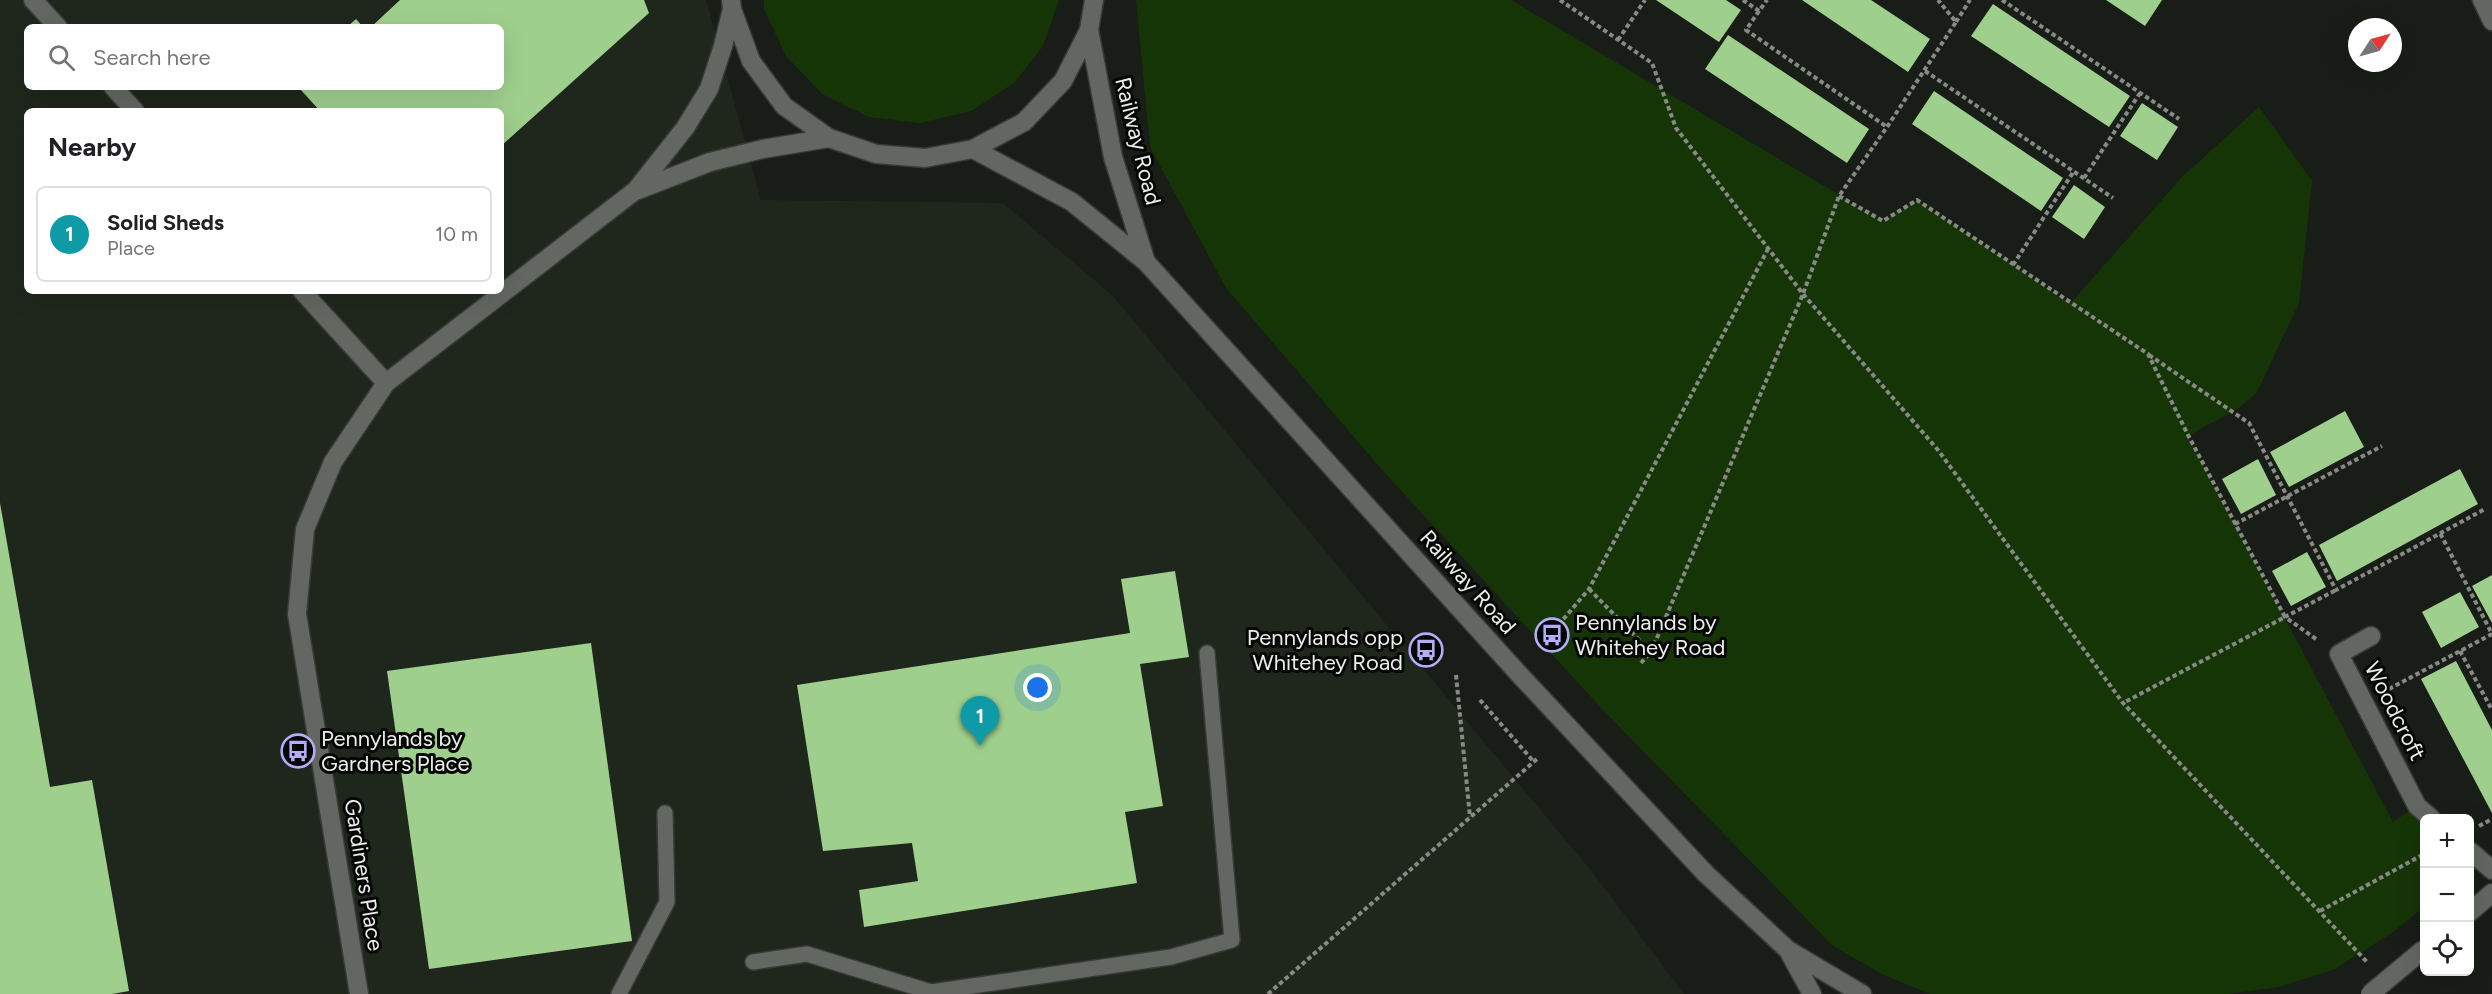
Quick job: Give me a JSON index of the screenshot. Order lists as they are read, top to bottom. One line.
{"streets":{"main road":["Railway Road","Woodcroft","Gardiners Place"]},"places":{"bus stop":["Pennylands by Whitehey Road","Pennylands opp Whitehey Road","Pennylands by Gardners Place"]},"north":"top right","page":{"search":"Search here","heading":"Nearby","list":[{"mark":"1","name":"Solid Sheds","note":"Place","value":"10 m"}],"pins":"1","map_buttons":["+","−"]}}
